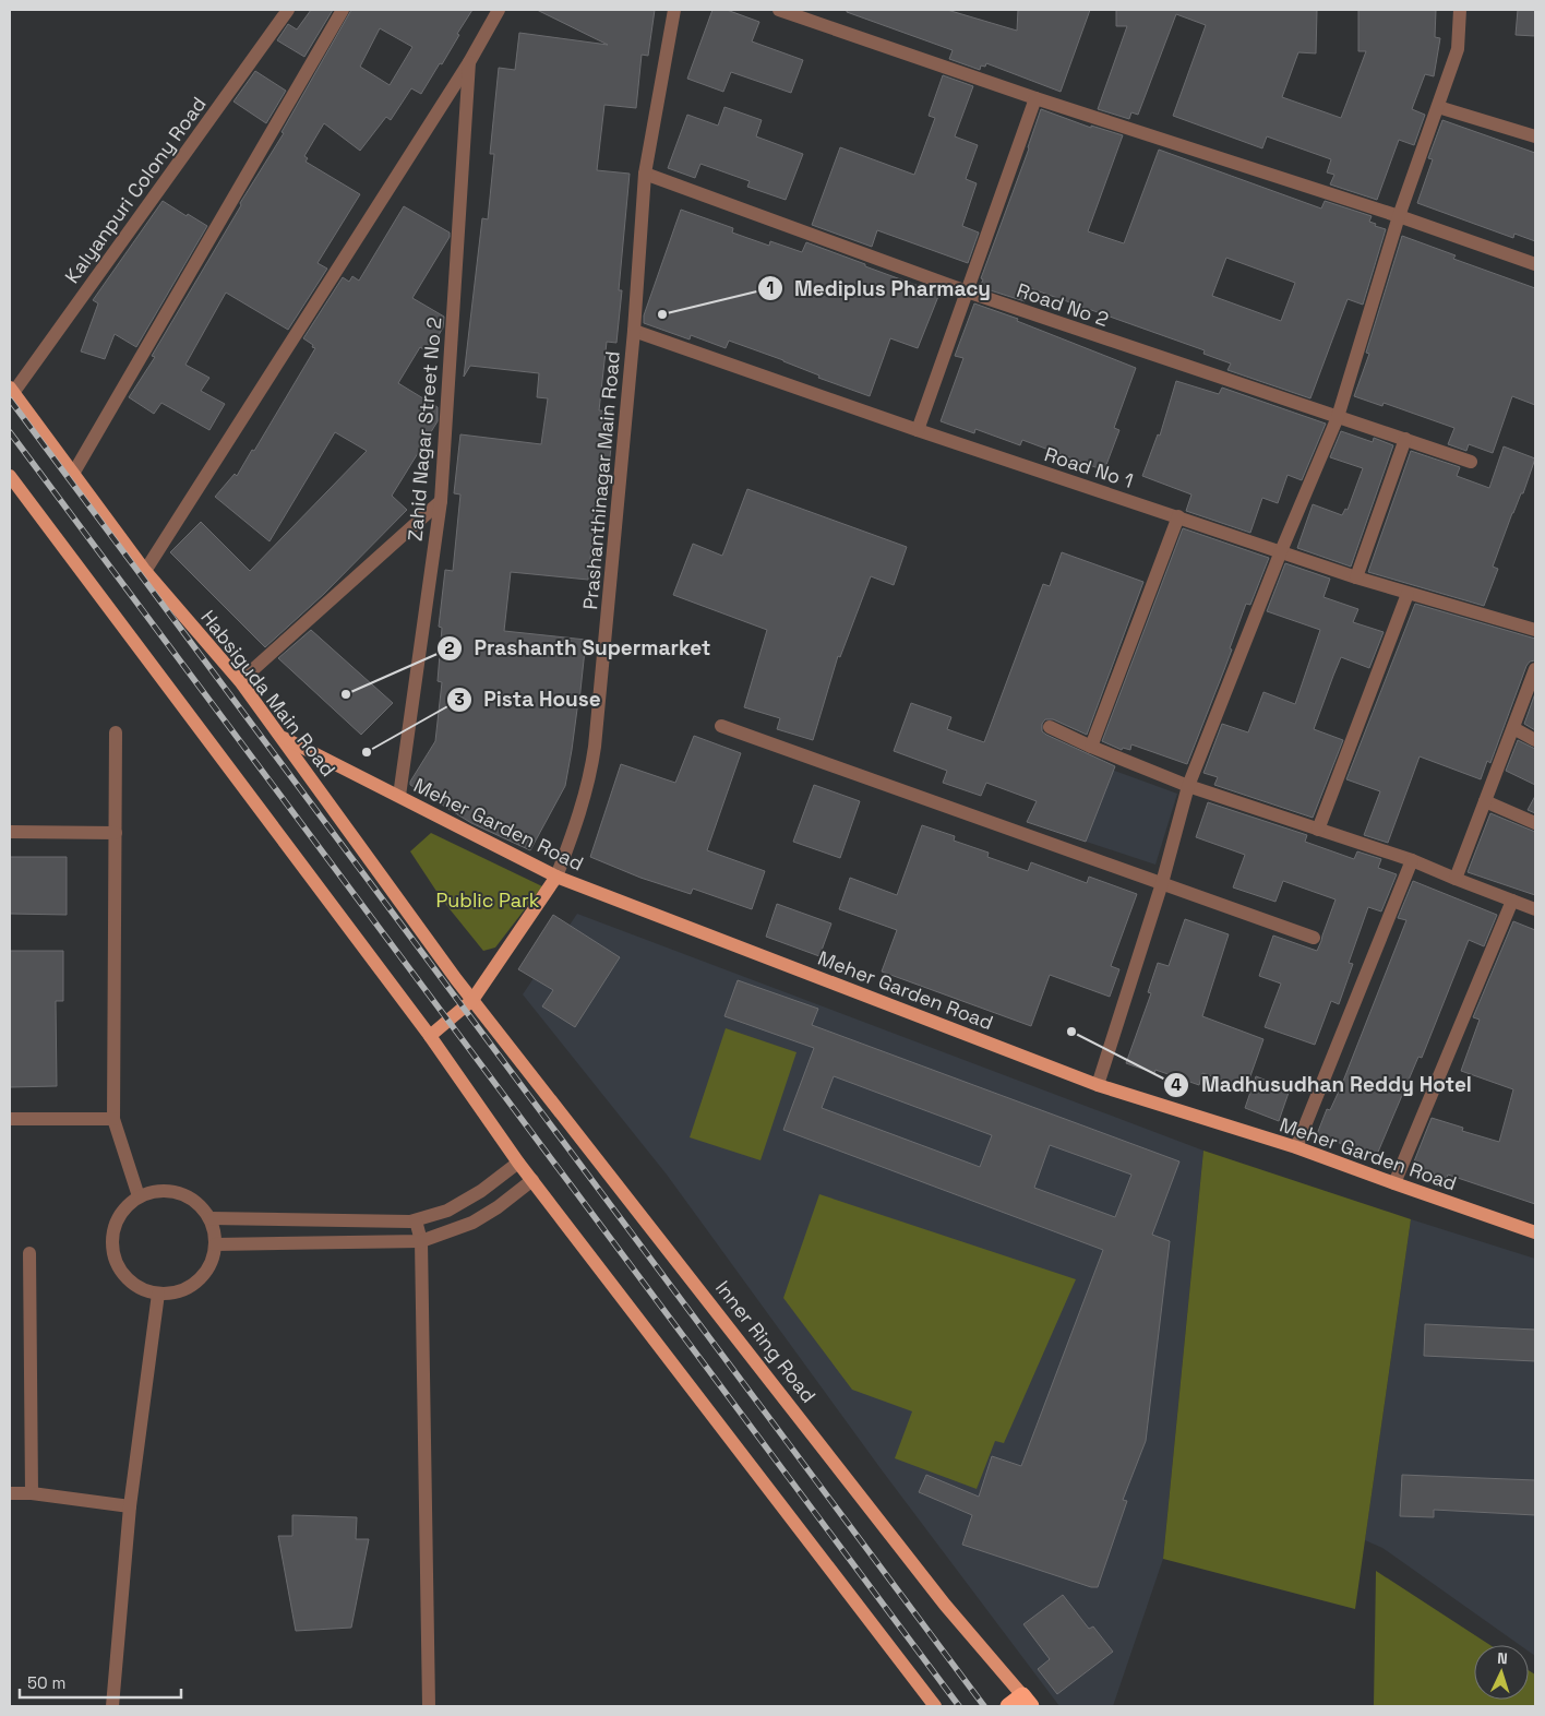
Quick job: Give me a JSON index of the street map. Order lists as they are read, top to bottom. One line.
{"streets":{"main road":["Prashanthinagar Main Road","Habsiguda Main Road","Meher Garden Road","Inner Ring Road"],"street":["Kalyanpuri Colony Road","Road No 2","Zahid Nagar Street No 2","Road No 1"]},"crossings":[["Kalyanpuri Colony Road","Habsiguda Main Road"],["Road No 2","Prashanthinagar Main Road"],["Zahid Nagar Street No 2","Meher Garden Road"],["Road No 1","Prashanthinagar Main Road"],["Prashanthinagar Main Road","Habsiguda Main Road"],["Prashanthinagar Main Road","Meher Garden Road"],["Prashanthinagar Main Road","Inner Ring Road"],["Habsiguda Main Road","Meher Garden Road"],["Habsiguda Main Road","Inner Ring Road"]],"parks":["Public Park"],"places":["Mediplus Pharmacy","Prashanth Supermarket","Pista House","Madhusudhan Reddy Hotel"],"scale_bar":"50 m","north":"top"}
